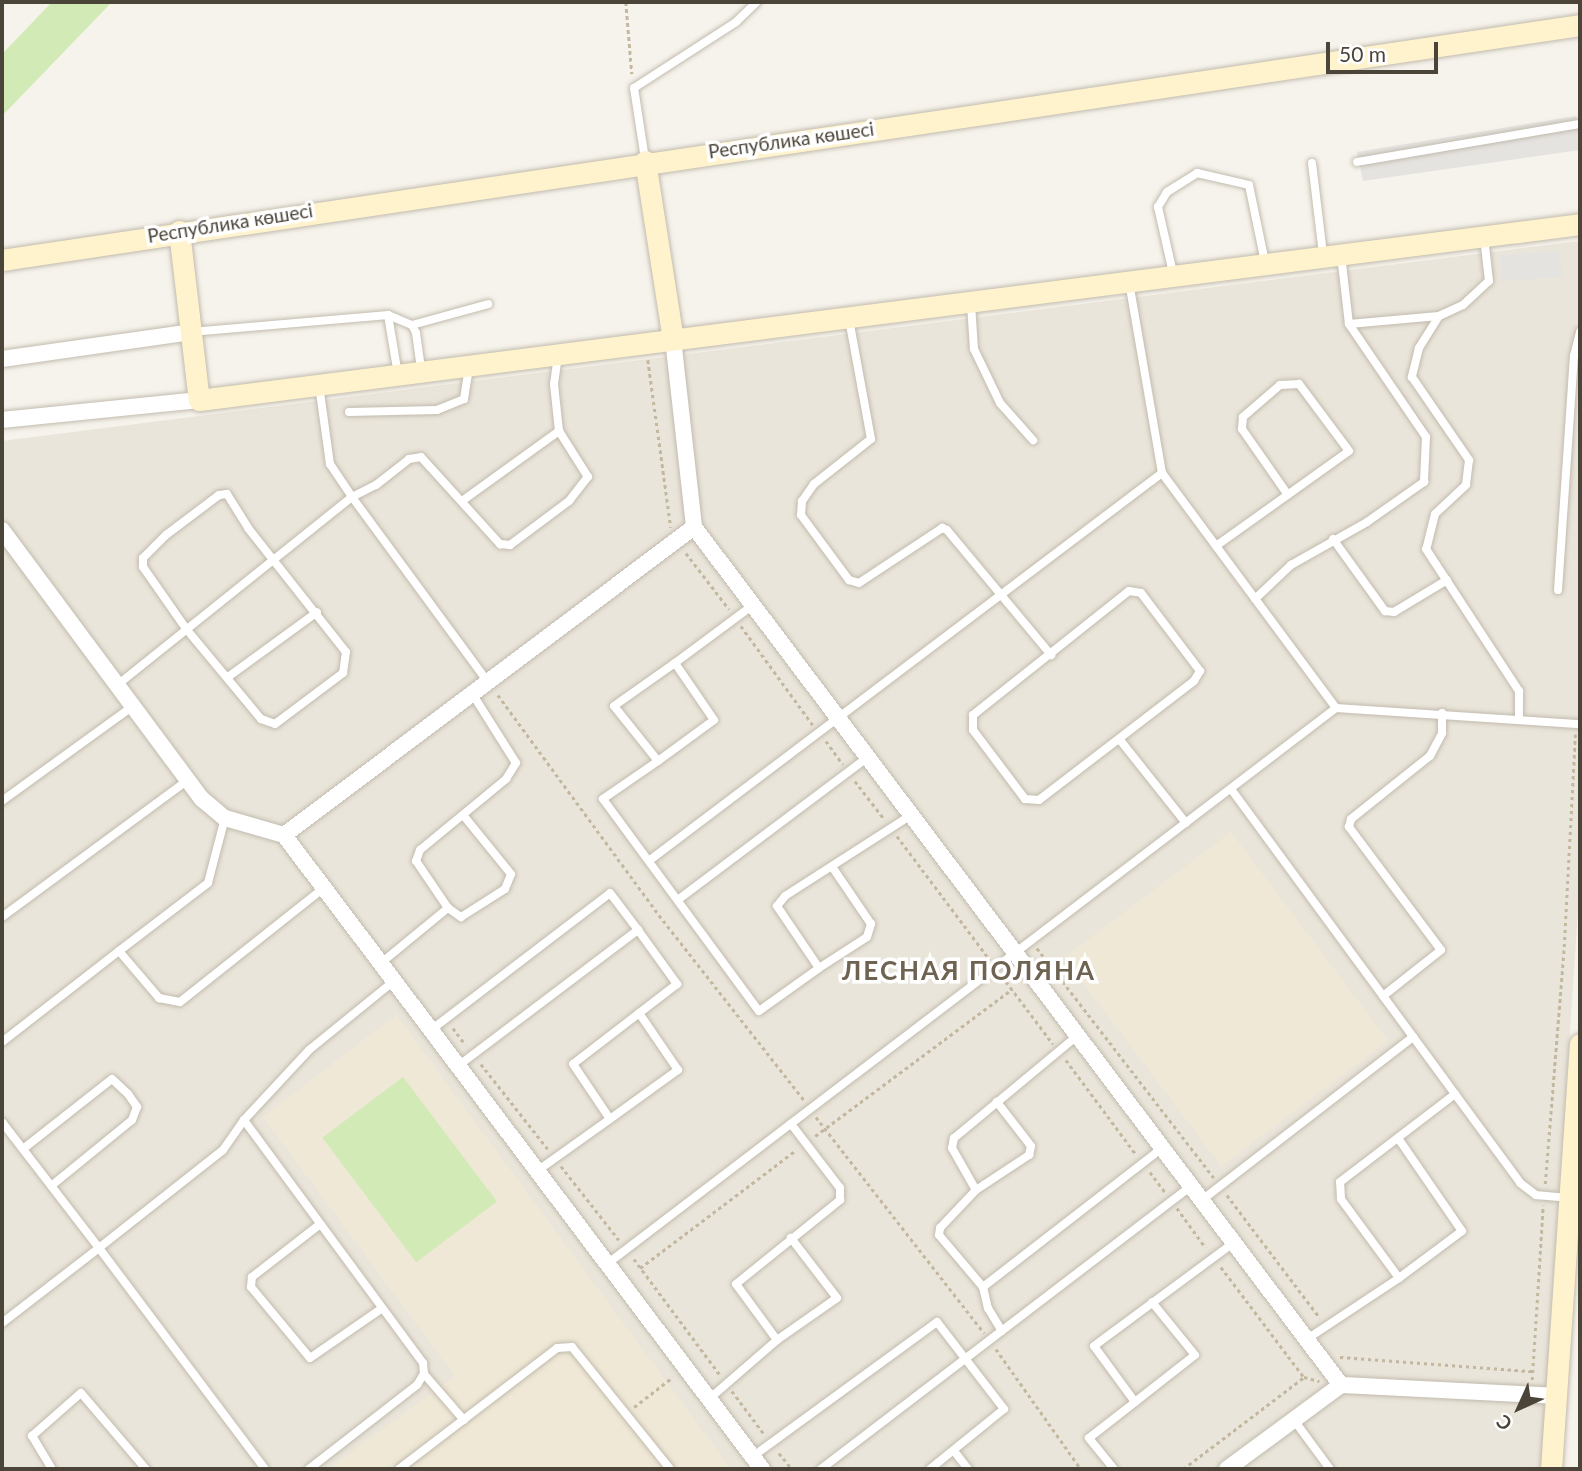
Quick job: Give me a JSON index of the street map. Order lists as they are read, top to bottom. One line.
{"streets":{"street":["Республика көшесі"]},"districts":["ЛЕСНАЯ ПОЛЯНА"],"scale_bar":"50 m","north":"bottom left"}
